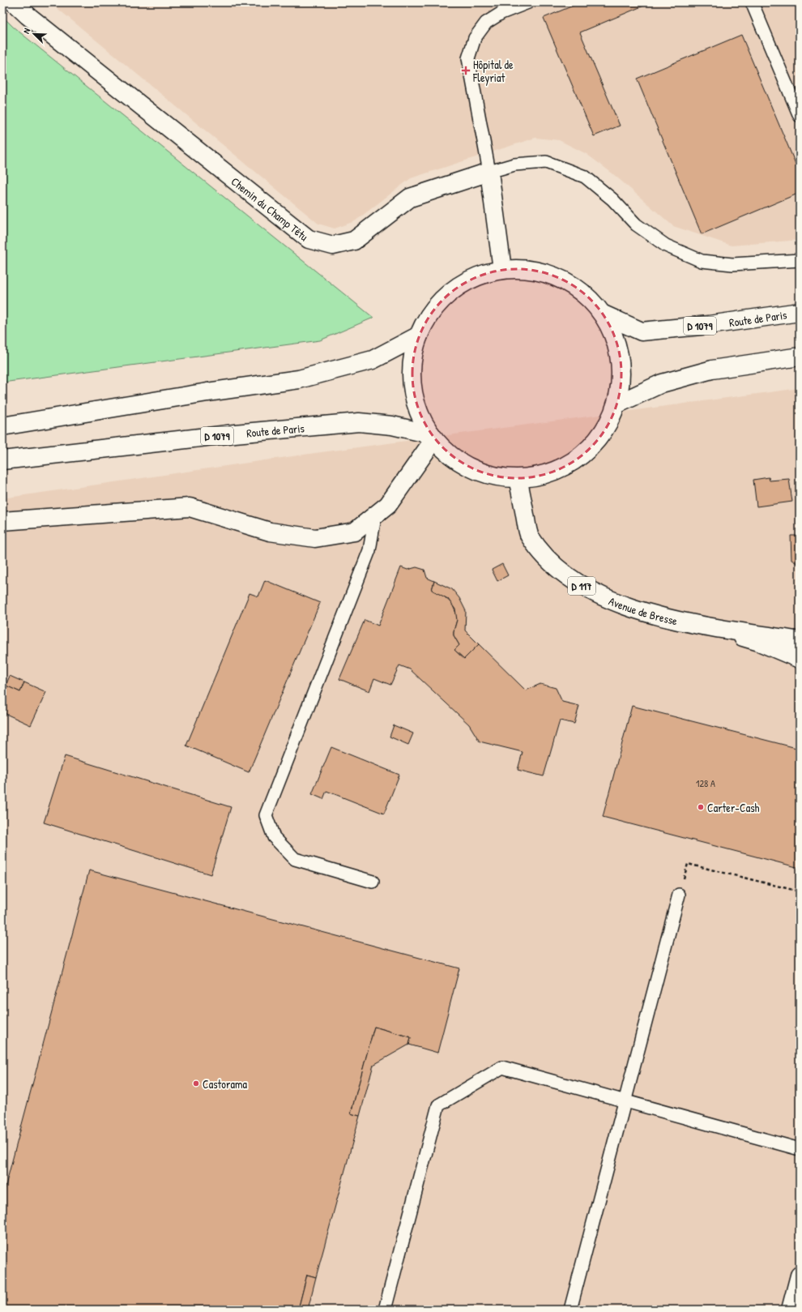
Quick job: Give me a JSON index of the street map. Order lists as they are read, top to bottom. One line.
{"streets":{"main road":["Chemin du Champ Têtu","Route de Paris","D 1079","D 117","Avenue de Bresse"]},"places":{"health":["Hôpital de Fleyriat"],"other":["Carter-Cash","Castorama"]},"house_numbers":["128 A"],"north":"top left"}
